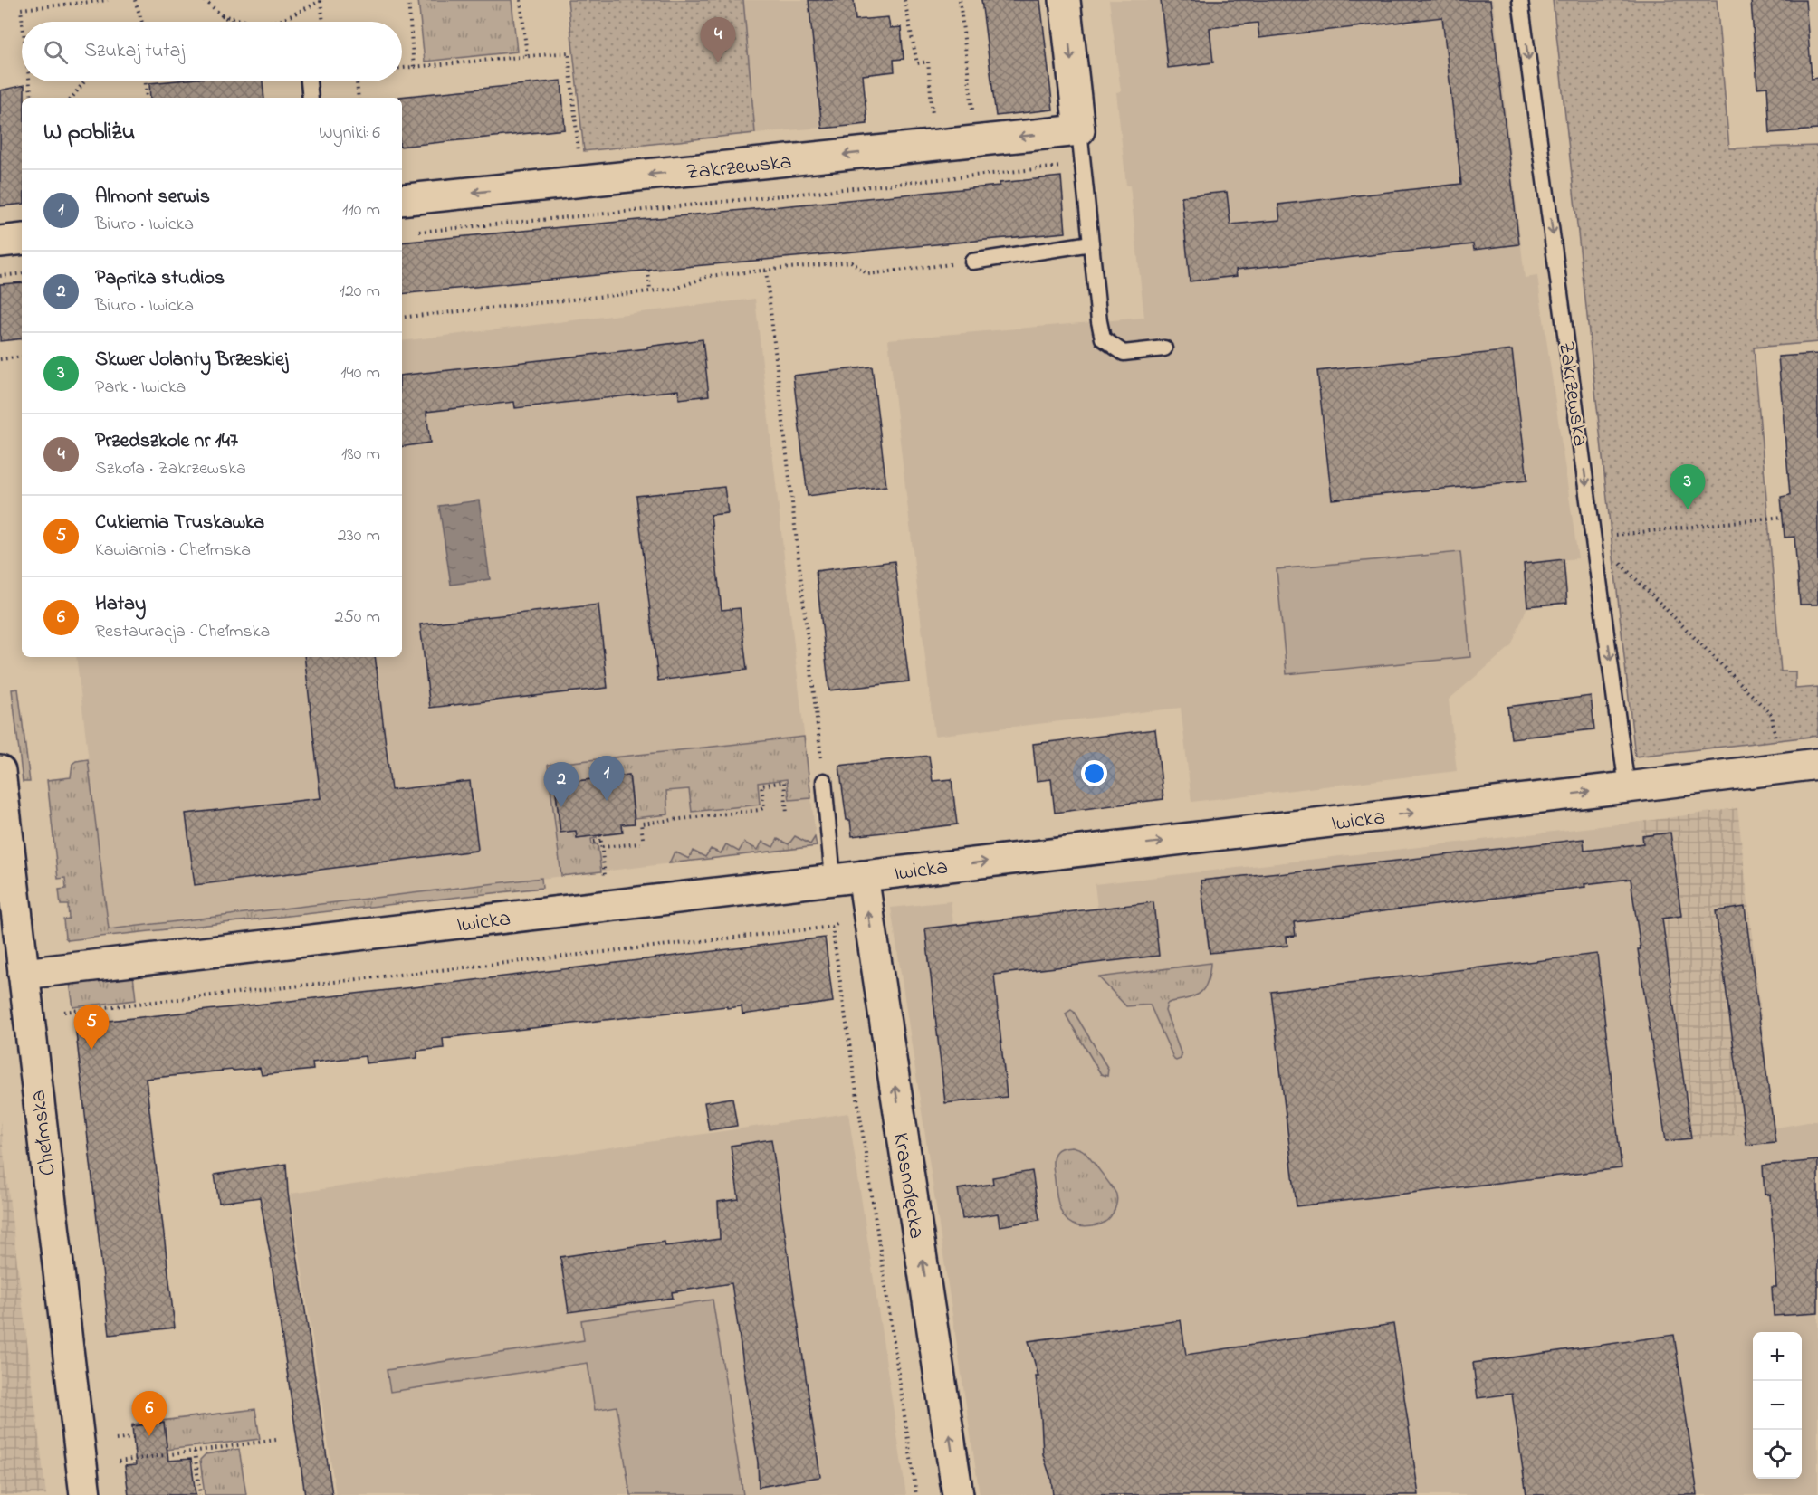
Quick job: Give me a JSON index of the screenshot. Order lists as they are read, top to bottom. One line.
{"streets":{"street":["Zakrzewska","Iwicka","Chełmska","Krasnołęcka"]},"crossings":[["Zakrzewska","Iwicka"],["Iwicka","Chełmska"],["Iwicka","Krasnołęcka"]],"one_way":["Iwicka","Krasnołęcka"],"page":{"pins":["4","3","1","2","5","6"],"search":"Szukaj tutaj","heading":["W pobliżu","Wyniki: 6"],"list":[{"mark":"1","name":"Almont serwis","note":"Biuro · Iwicka","value":"110 m"},{"mark":"2","name":"Paprika studios","note":"Biuro · Iwicka","value":"120 m"},{"mark":"3","name":"Skwer Jolanty Brzeskiej","note":"Park · Iwicka","value":"140 m"},{"mark":"4","name":"Przedszkole nr 147","note":"Szkoła · Zakrzewska","value":"180 m"},{"mark":"5","name":"Cukiernia Truskawka","note":"Kawiarnia · Chełmska","value":"230 m"},{"mark":"6","name":"Hatay","note":"Restauracja · Chełmska","value":"250 m"}],"map_buttons":["+","−"]}}
